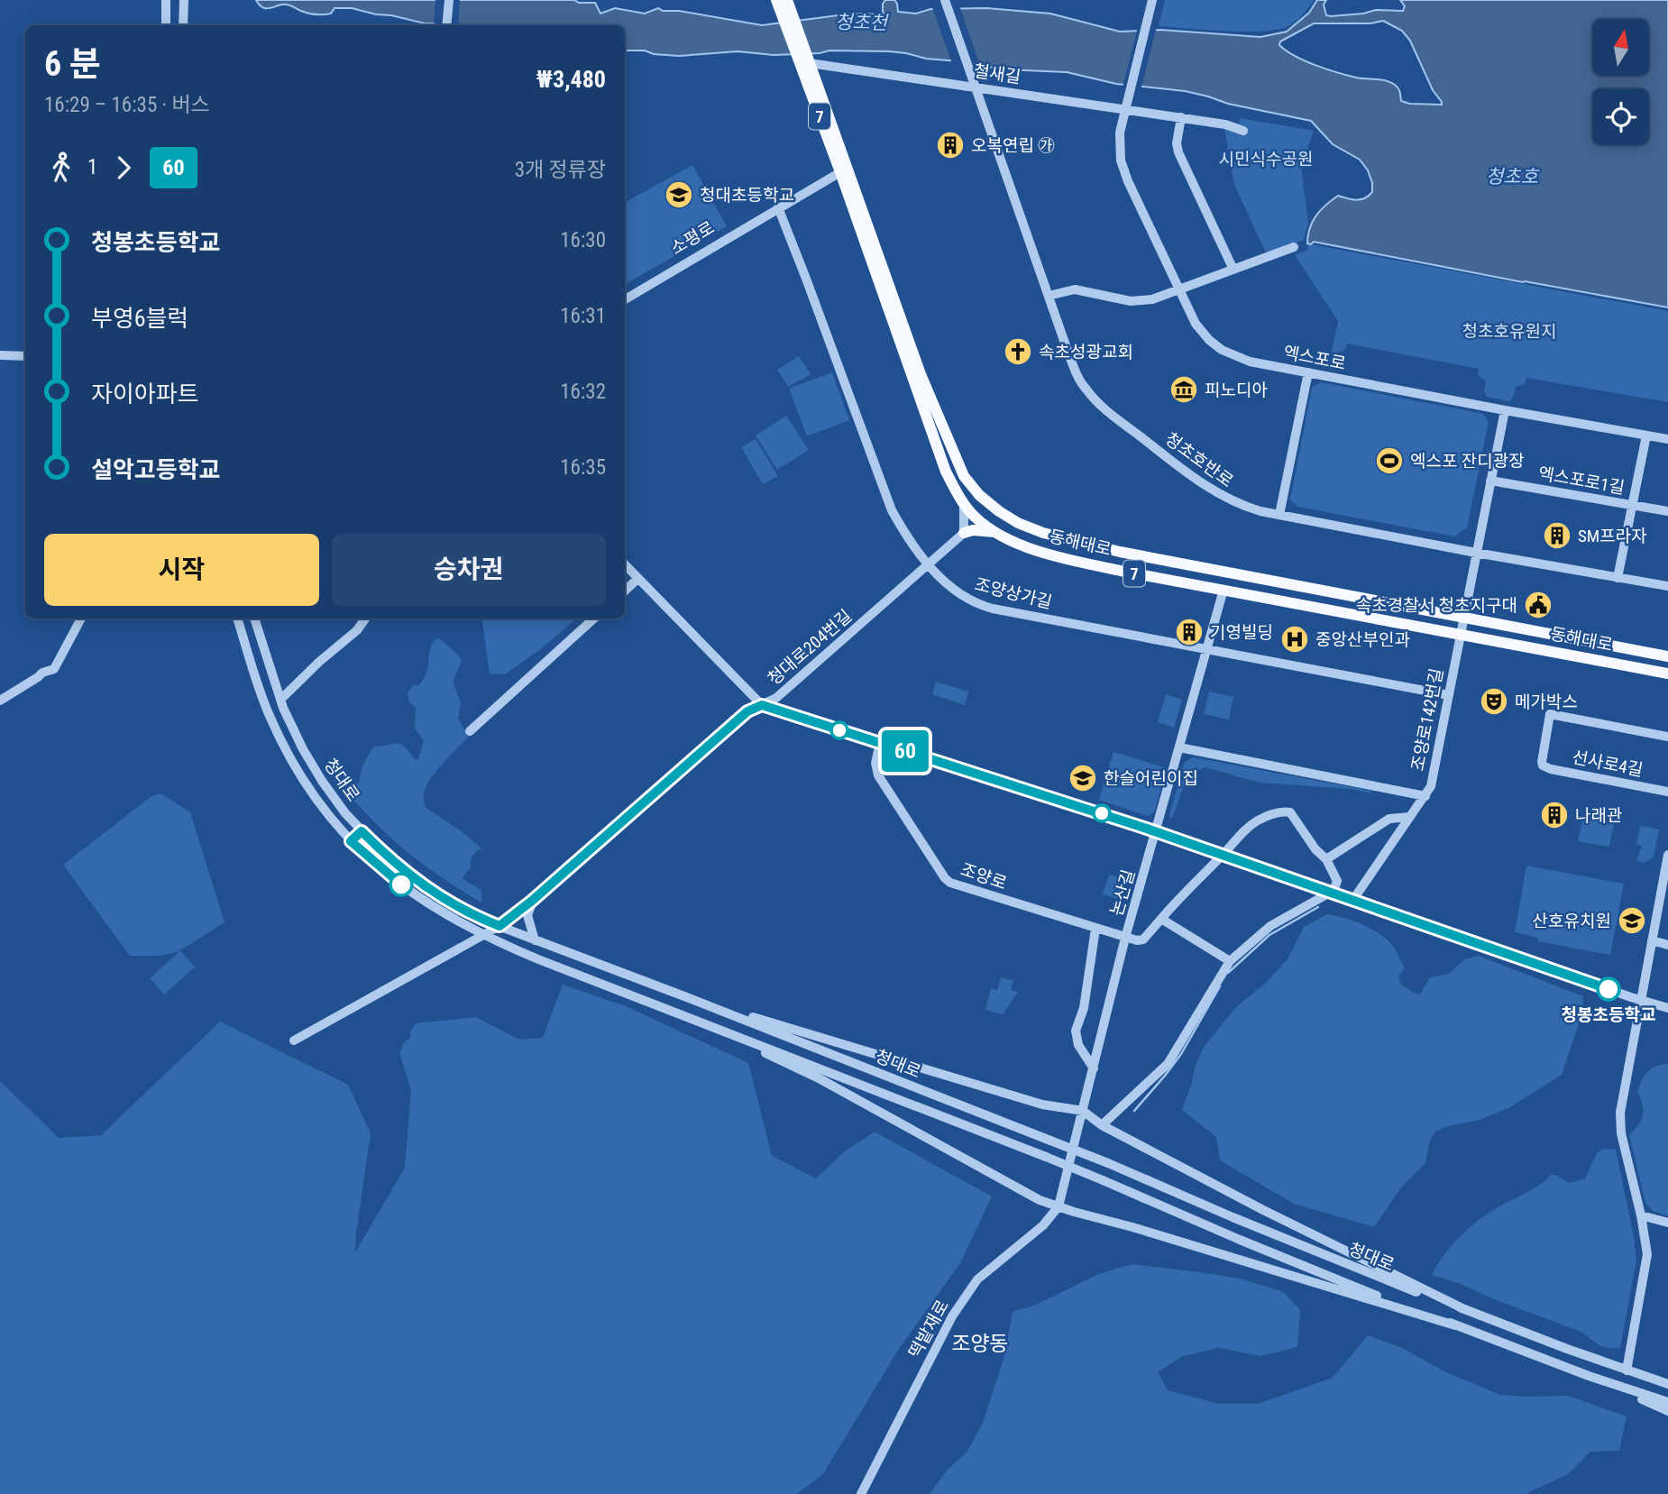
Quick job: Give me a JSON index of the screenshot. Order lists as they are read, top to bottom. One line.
{"streets":{"main road":["7","동해대로"],"street":["철새길","소평로","엑스포로","청초호반로","엑스포로1길","조양상가길","청대로204번길","조양로142번길","선사로4길","청대로","조양로","논산길","떡밭재로"]},"crossings":[["철새길","7"],["철새길","엑스포로"],["철새길","청초호반로"],["철새길","동해대로"],["7","동해대로"],["소평로","동해대로"],["소평로","조양상가길"],["엑스포로","조양로142번길"],["청초호반로","조양로142번길"],["엑스포로1길","조양로142번길"],["동해대로","조양로142번길"],["동해대로","논산길"],["조양상가길","청대로204번길"],["조양상가길","조양로142번길"],["조양상가길","논산길"],["청대로204번길","청대로"],["조양로","논산길"],["논산길","떡밭재로"]],"districts":["조양동"],"water":["청초천","청초호"],"parks":["시민식수공원","청초호유원지"],"places":{"building":["오복연립 ㉮","SM프라자","기영빌딩","나래관"],"school or university":["청대초등학교","한슬어린이집","산호유치원"],"church":["속초성광교회"],"museum":["피노디아"],"sports":["엑스포 잔디광장"],"public building":["속초경찰서 청초지구대"],"hospital":["중앙산부인과"],"theatre":["메가박스"],"other":["청봉초등학교"]},"lines":["bus line 60"],"north":"top","page":{"on_map":"60","heading":["6 분","16:29 – 16:35 · 버스","₩3,480"],"legs":["1","60","3개 정류장"],"list":[{"name":"청봉초등학교","value":"16:30"},{"name":"부영6블럭","value":"16:31"},{"name":"자이아파트","value":"16:32"},{"name":"설악고등학교","value":"16:35"}],"buttons":["시작","승차권"]}}
